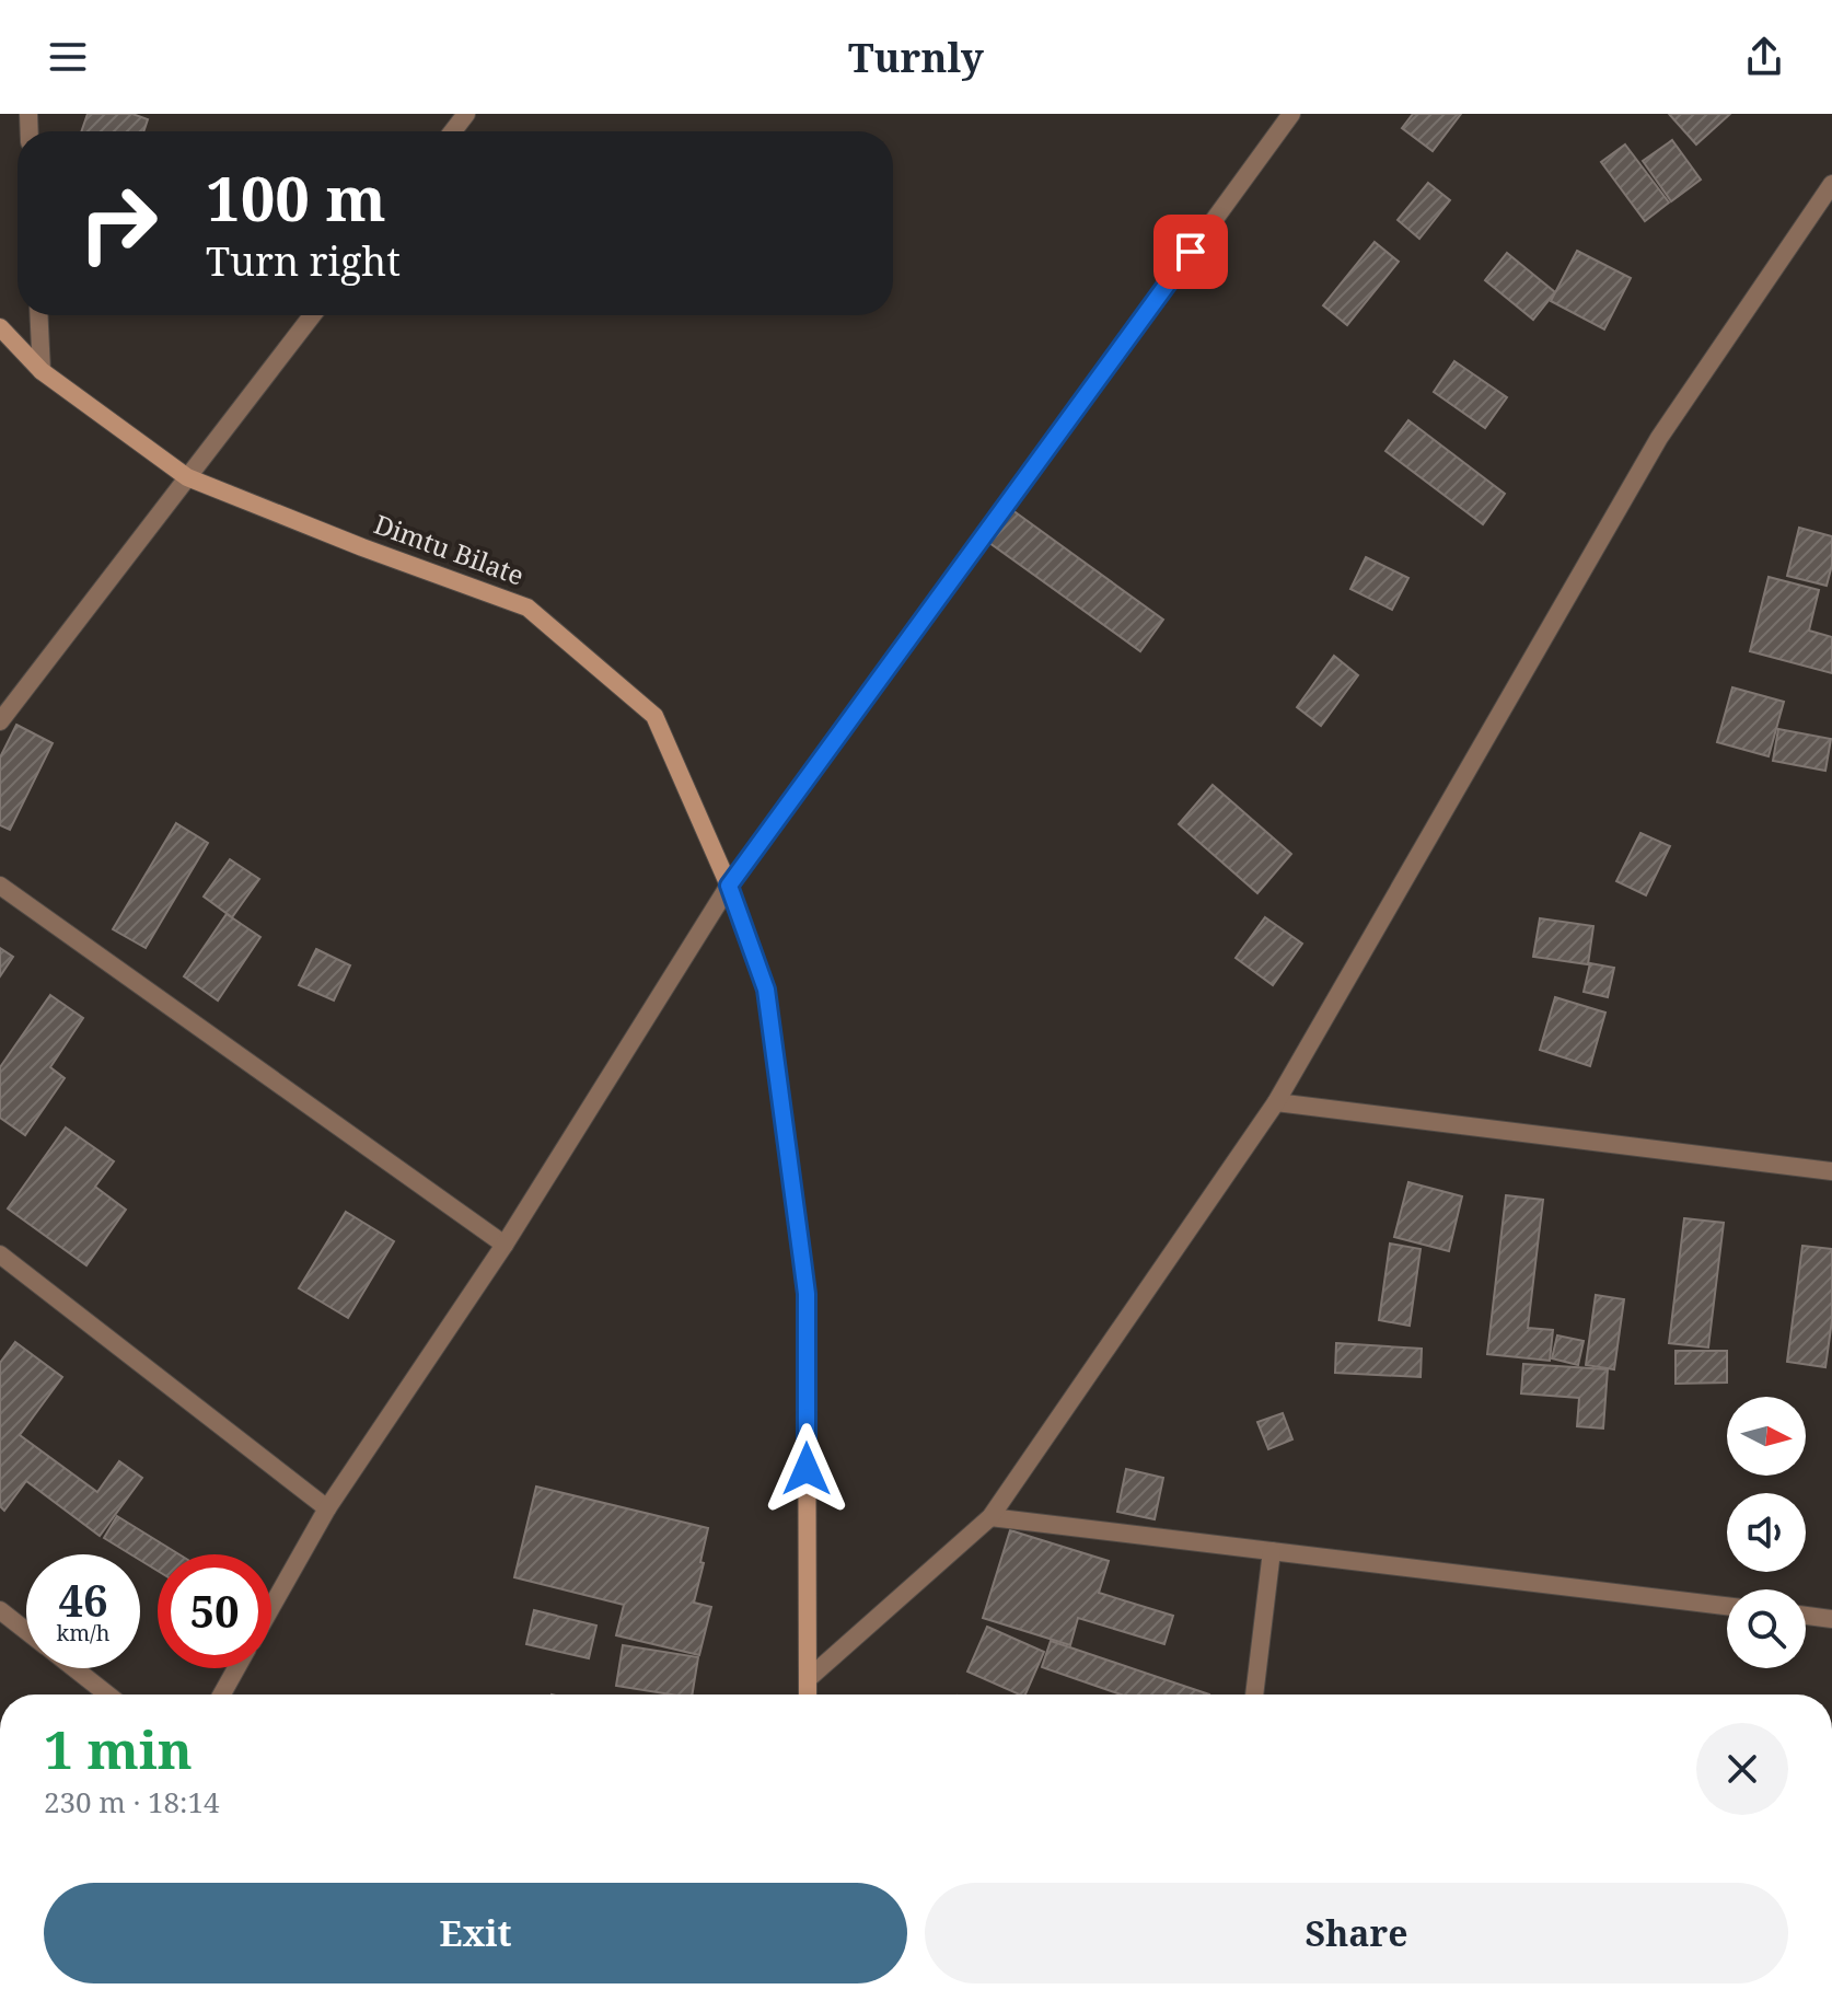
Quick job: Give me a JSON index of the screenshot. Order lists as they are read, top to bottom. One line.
{"streets":{"main road":["Dimtu Bilate"]},"north":"right","page":{"header":"Turnly","turn":["100 m","Turn right"],"speed":"46 km/h","limit":"50","heading":["1 min","230 m · 18:14"],"buttons":["Exit","Share"]}}
